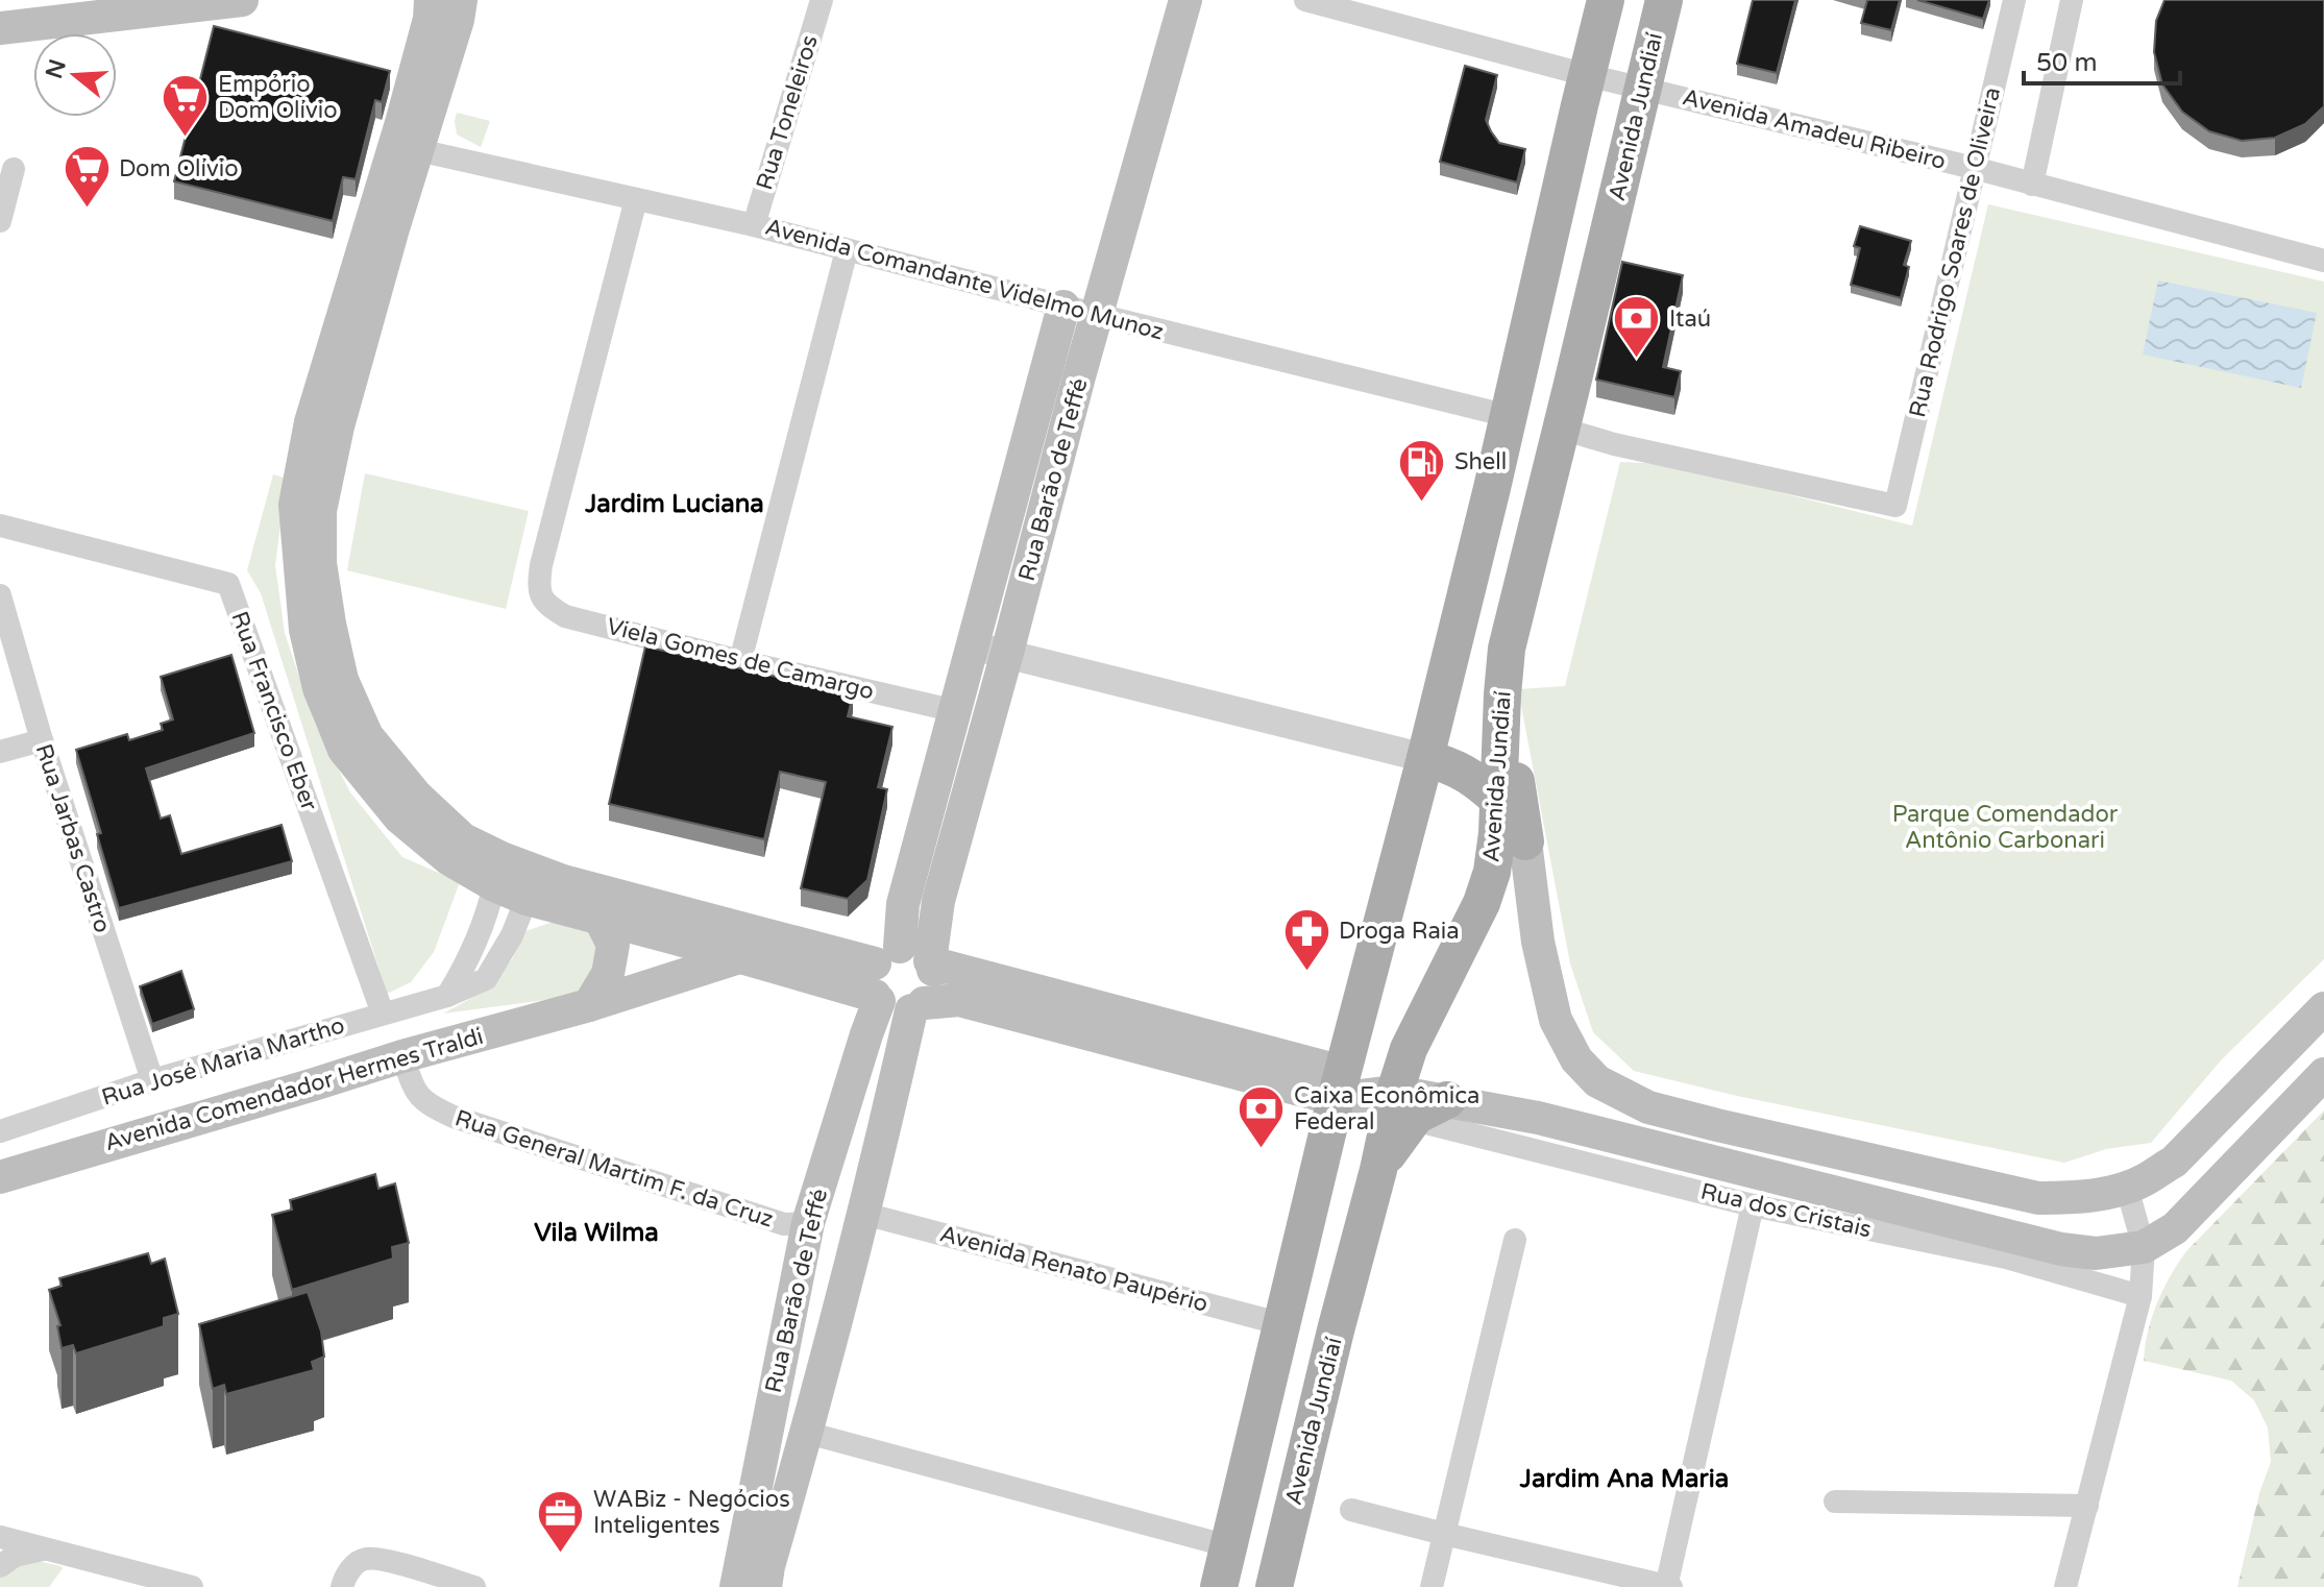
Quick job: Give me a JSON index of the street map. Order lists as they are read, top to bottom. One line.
{"streets":{"main road":["Avenida Jundiaí","Rua Barão de Teffé","Avenida Comendador Hermes Traldi"],"street":["Rua Toneleiros","Avenida Amadeu Ribeiro","Rua Rodrigo Soares de Oliveira","Avenida Comandante Videlmo Munoz","Viela Gomes de Camargo","Rua Francisco Eber","Rua Jarbas Castro","Rua José Maria Martho","Rua General Martim F. da Cruz","Rua dos Cristais","Avenida Renato Paupério"]},"crossings":[["Rua Toneleiros","Avenida Comandante Videlmo Munoz"],["Avenida Jundiaí","Avenida Amadeu Ribeiro"],["Avenida Jundiaí","Rua Rodrigo Soares de Oliveira"],["Avenida Amadeu Ribeiro","Rua Rodrigo Soares de Oliveira"],["Avenida Comandante Videlmo Munoz","Rua Barão de Teffé"],["Avenida Comandante Videlmo Munoz","Viela Gomes de Camargo"],["Rua Barão de Teffé","Viela Gomes de Camargo"],["Rua Barão de Teffé","Rua General Martim F. da Cruz"],["Rua Barão de Teffé","Avenida Renato Paupério"],["Rua Francisco Eber","Rua José Maria Martho"],["Rua Jarbas Castro","Rua José Maria Martho"],["Avenida Comendador Hermes Traldi","Rua General Martim F. da Cruz"]],"districts":["Jardim Luciana","Vila Wilma","Jardim Ana Maria"],"parks":["Parque Comendador Antônio Carbonari"],"places":{"supermarket":["Empório Dom Olívio","Dom Olívio"],"bank":["Itaú","Caixa Econômica Federal"],"fuel station":["Shell"],"pharmacy":["Droga Raia"],"office":["WABiz - Negócios Inteligentes"]},"scale_bar":"50 m","north":"left"}
